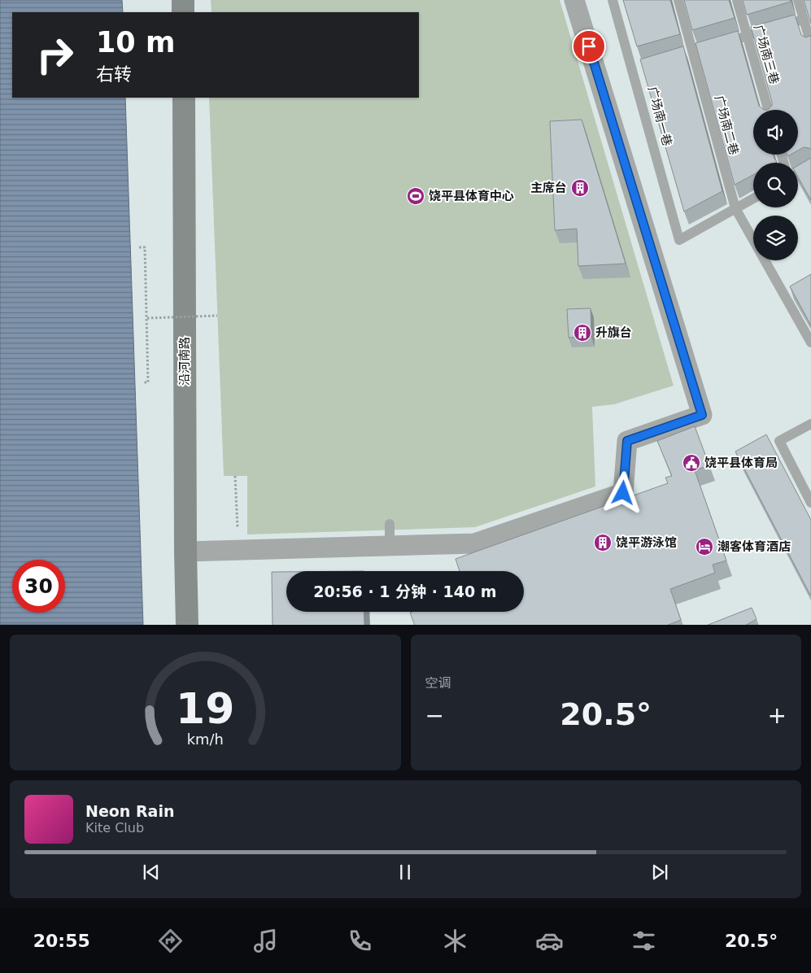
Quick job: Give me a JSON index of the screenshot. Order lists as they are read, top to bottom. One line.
{"streets":{"main road":["沿河南路"],"lane":["广场南三巷","广场南一巷","广场南二巷"]},"crossings":[["广场南一巷","广场南二巷"]],"places":{"building":["主席台","升旗台","饶平游泳馆"],"sports":["饶平县体育中心"],"public building":["饶平县体育局"],"hotel":["潮客体育酒店"]},"page":{"turn":["10 m","右转"],"limit":"30","trip":"20:56 · 1 分钟 · 140 m","tile":"空调","heat":["−","20.5°","+"],"song":["Neon Rain","Kite Club"],"tabs":["20:55","20.5°"],"gauge":["19","km/h"]}}
